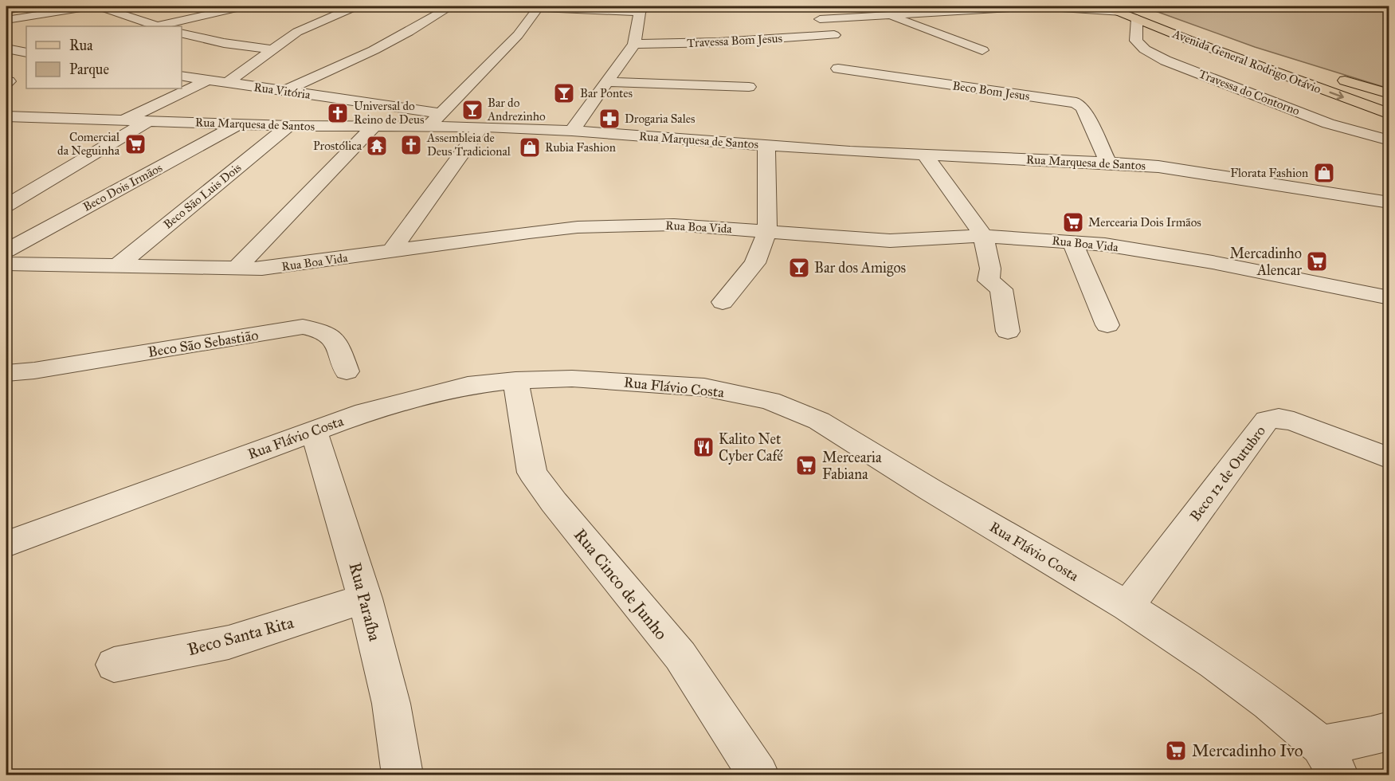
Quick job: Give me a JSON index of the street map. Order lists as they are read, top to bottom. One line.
{"streets":{"main road":["Avenida General Rodrigo Otávio"],"street":["Travessa Bom Jesus","Rua Vitória","Beco Bom Jesus","Travessa do Contorno","Rua Marquesa de Santos","Beco Dois Irmãos","Beco São Luis Dois","Rua Boa Vida","Beco São Sebastião","Rua Flávio Costa","Beco 12 de Outubro","Rua Cinco de Junho","Rua Paraíba","Beco Santa Rita"]},"crossings":[["Avenida General Rodrigo Otávio","Travessa do Contorno"],["Beco Bom Jesus","Rua Marquesa de Santos"],["Rua Marquesa de Santos","Beco Dois Irmãos"],["Rua Marquesa de Santos","Beco São Luis Dois"],["Beco São Luis Dois","Rua Boa Vida"],["Rua Flávio Costa","Beco 12 de Outubro"],["Rua Flávio Costa","Rua Cinco de Junho"],["Rua Flávio Costa","Rua Paraíba"],["Rua Paraíba","Beco Santa Rita"]],"places":{"bar":["Bar Pontes","Bar do Andrezinho","Bar dos Amigos"],"church":["Universal do Reino de Deus","Assembleia de Deus Tradicional"],"pharmacy":["Drogaria Sales"],"supermarket":["Comercial da Neguinha","Mercearia Dois Irmãos","Mercadinho Alencar","Mercearia Fabiana","Mercadinho Ivo"],"temple":["Prostólica"],"shop":["Rubia Fashion","Florata Fashion"],"restaurant":["Kalito Net Cyber Café"]},"legend":["Rua","Parque"]}
